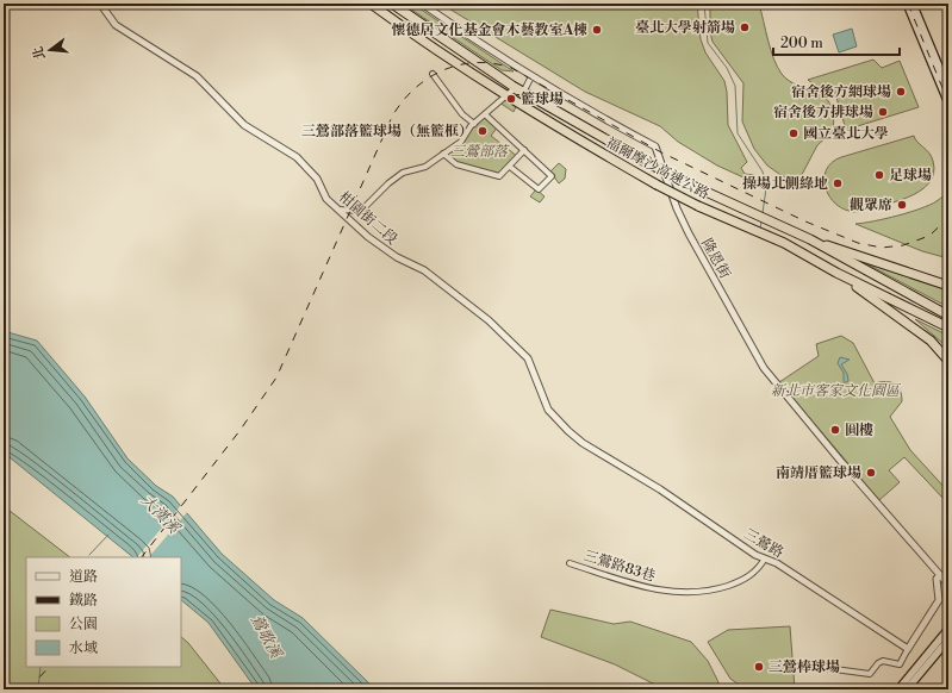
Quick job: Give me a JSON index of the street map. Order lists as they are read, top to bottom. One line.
{"streets":{"highway":["福爾摩沙高速公路"],"street":["柑園街二段","隆恩街","三鶯路","三鶯路83巷"]},"crossings":[["柑園街二段","三鶯路"],["三鶯路","三鶯路83巷"]],"water":["大漢溪","鶯歌溪"],"parks":["三鶯部落","新北市客家文化園區"],"places":["臺北大學射箭場","懷德居文化基金會木藝教室A棟","宿舍後方網球場","籃球場","宿舍後方排球場","三鶯部落籃球場（無籃框）","國立臺北大學","足球場","操場北側綠地","觀眾席","圓樓","南靖厝籃球場","三鶯棒球場"],"legend":["道路","鐵路","公園","水域"],"scale_bar":"200 m","north":"left"}
